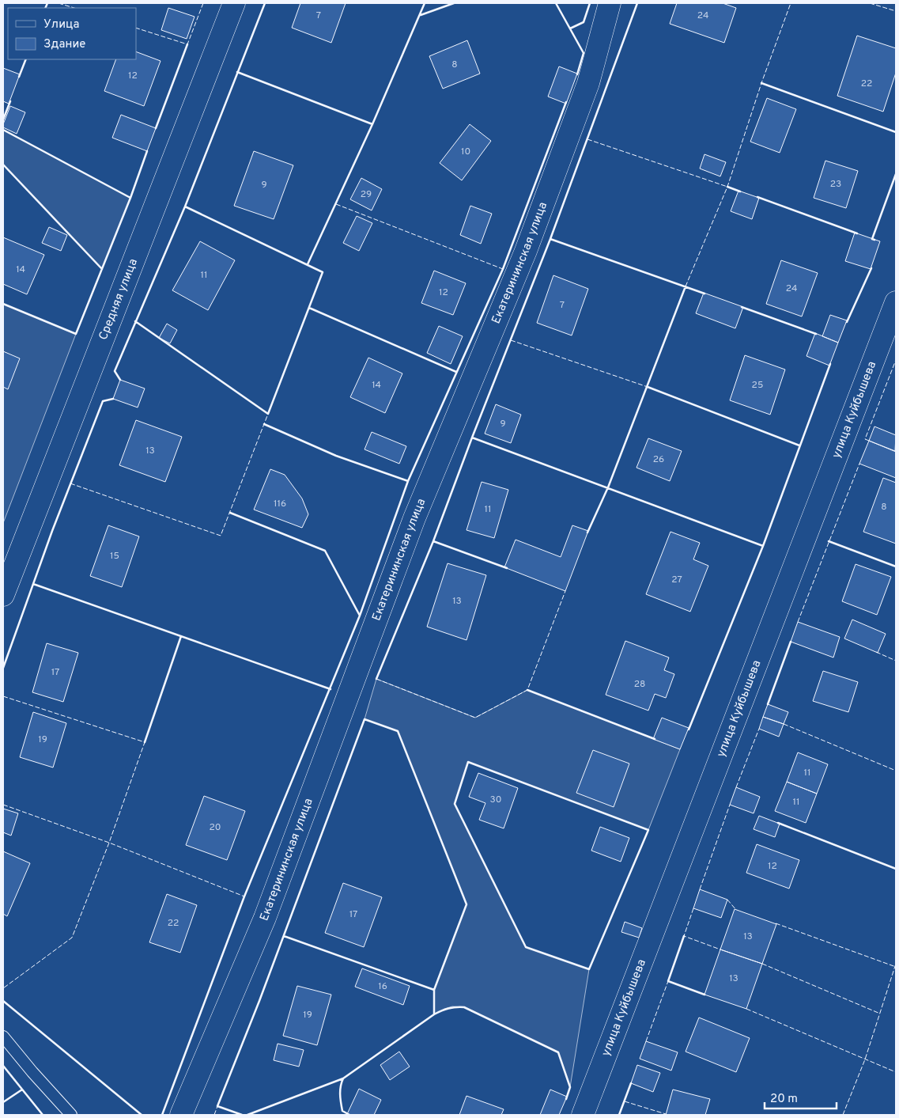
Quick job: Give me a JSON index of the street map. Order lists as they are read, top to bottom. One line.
{"streets":{"street":["Екатерининская улица","Средняя улица","улица Куйбышева"]},"house_numbers":["7","24","8","12","22","10","23","9","29","14","11","24","12","7","14","25","9","13","26","116","8","11","15","27","13","17","28","19","11","30","11","20","12","17","22","13","13","16","19"],"legend":["Улица","Здание"],"scale_bar":"20 m"}
